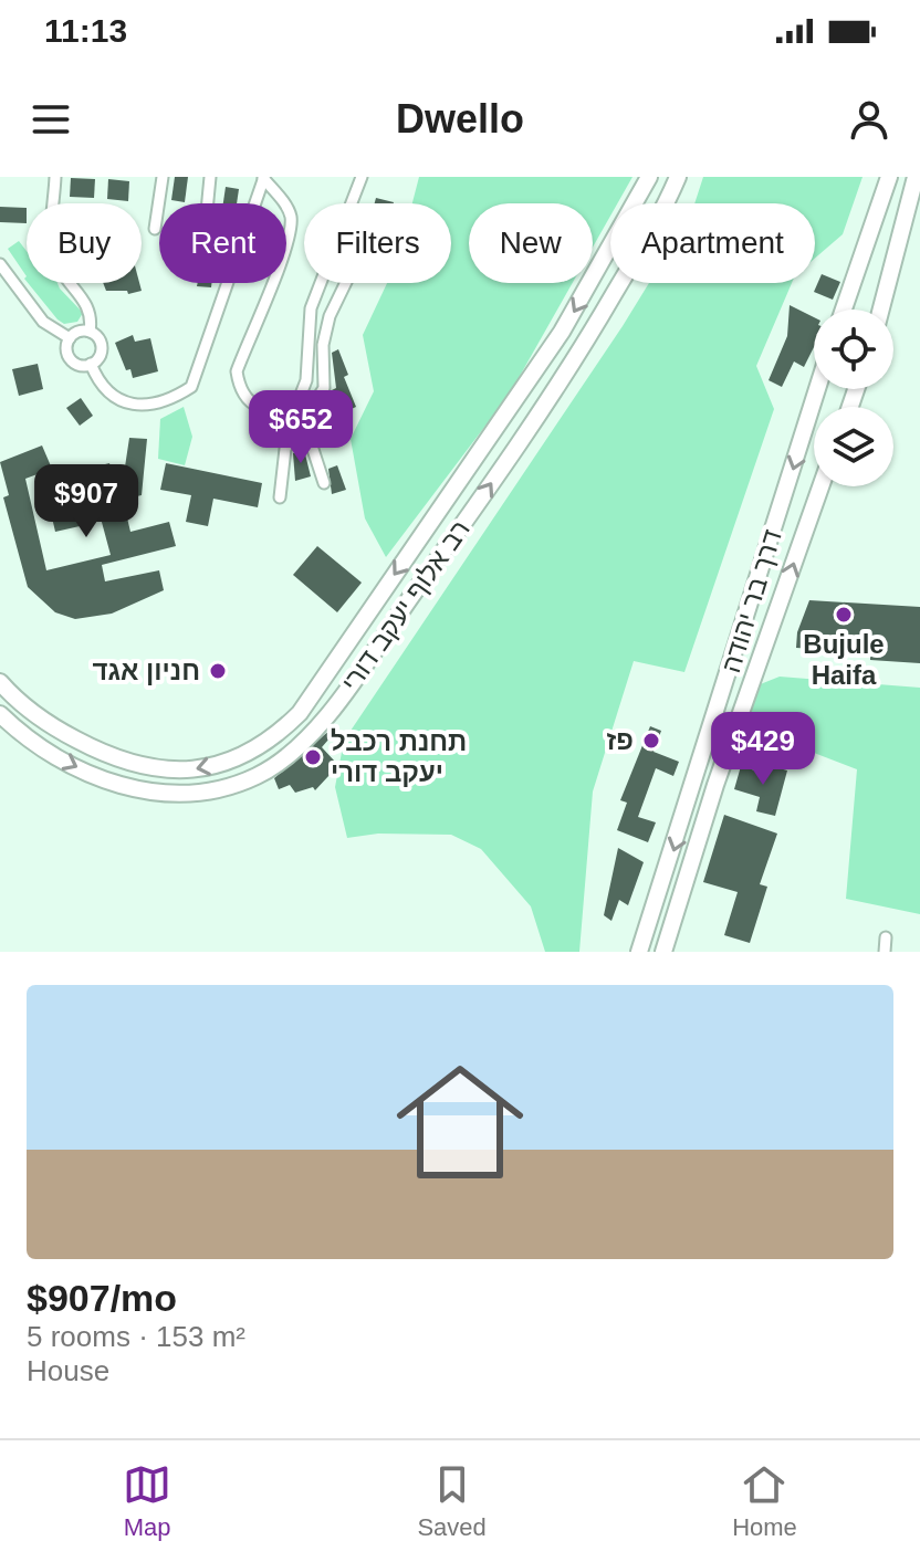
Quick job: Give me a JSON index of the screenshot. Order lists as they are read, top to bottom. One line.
{"streets":{"main road":["דרך בר יהודה","רב אלוף יעקב דורי"]},"places":["Bujule Haifa","חניון אגד","פז","תחנת רכבל יעקב דורי"],"page":{"status":"11:13","header":"Dwello","chip":["Buy","Rent","Filters","New","Apartment"],"price":["$652","$907","$429"],"list":[{"name":"$907/mo","note":"5 rooms · 153 m² · House"}],"tabs":["Map","Saved","Home"]}}
